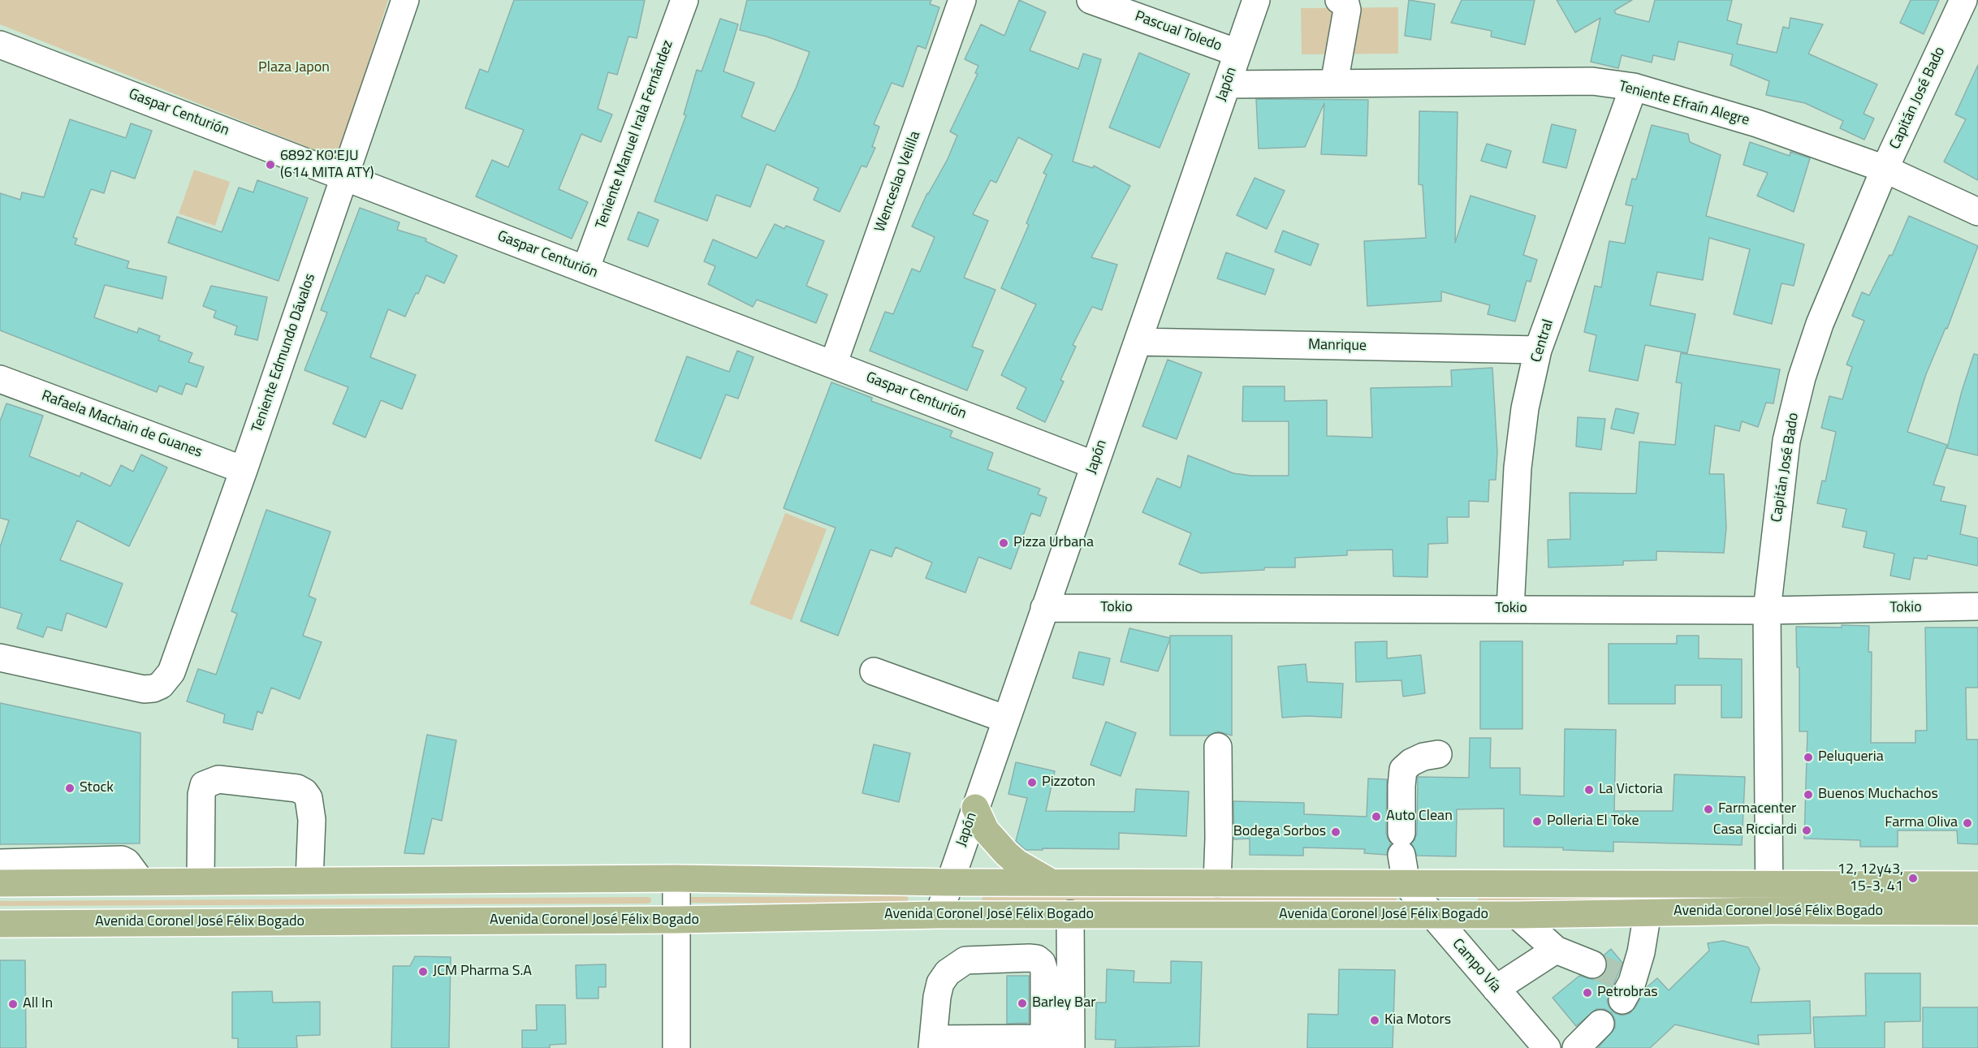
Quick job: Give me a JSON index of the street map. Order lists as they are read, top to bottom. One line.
{"streets":{"main road":["Avenida Coronel José Félix Bogado"],"street":["Pascual Toledo","Japón","Capitán José Bado","Teniente Efraín Alegre","Gaspar Centurión","Teniente Manuel Irala Fernández","Wenceslao Velilla","Central","Manrique","Teniente Edmundo Dávalos","Rafaela Machain de Guanes","Tokio","Campo Vía"]},"crossings":[["Pascual Toledo","Japón"],["Japón","Teniente Efraín Alegre"],["Japón","Gaspar Centurión"],["Japón","Manrique"],["Japón","Tokio"],["Japón","Avenida Coronel José Félix Bogado"],["Capitán José Bado","Teniente Efraín Alegre"],["Capitán José Bado","Tokio"],["Capitán José Bado","Avenida Coronel José Félix Bogado"],["Teniente Efraín Alegre","Central"],["Gaspar Centurión","Teniente Manuel Irala Fernández"],["Gaspar Centurión","Wenceslao Velilla"],["Gaspar Centurión","Teniente Edmundo Dávalos"],["Central","Manrique"],["Central","Tokio"],["Teniente Edmundo Dávalos","Rafaela Machain de Guanes"],["Avenida Coronel José Félix Bogado","Campo Vía"]],"parks":["Plaza Japon"],"places":["6892 KO'EJU (614 MITA ATY)","Pizza Urbana","Peluqueria","Pizzoton","Stock","La Victoria","Buenos Muchachos","Farmacenter","Auto Clean","Polleria El Toke","Farma Oliva","Casa Ricciardi","Bodega Sorbos","12, 12y43, 15-3, 41","JCM Pharma S.A","Petrobras","Barley Bar","All In","Kia Motors"]}
